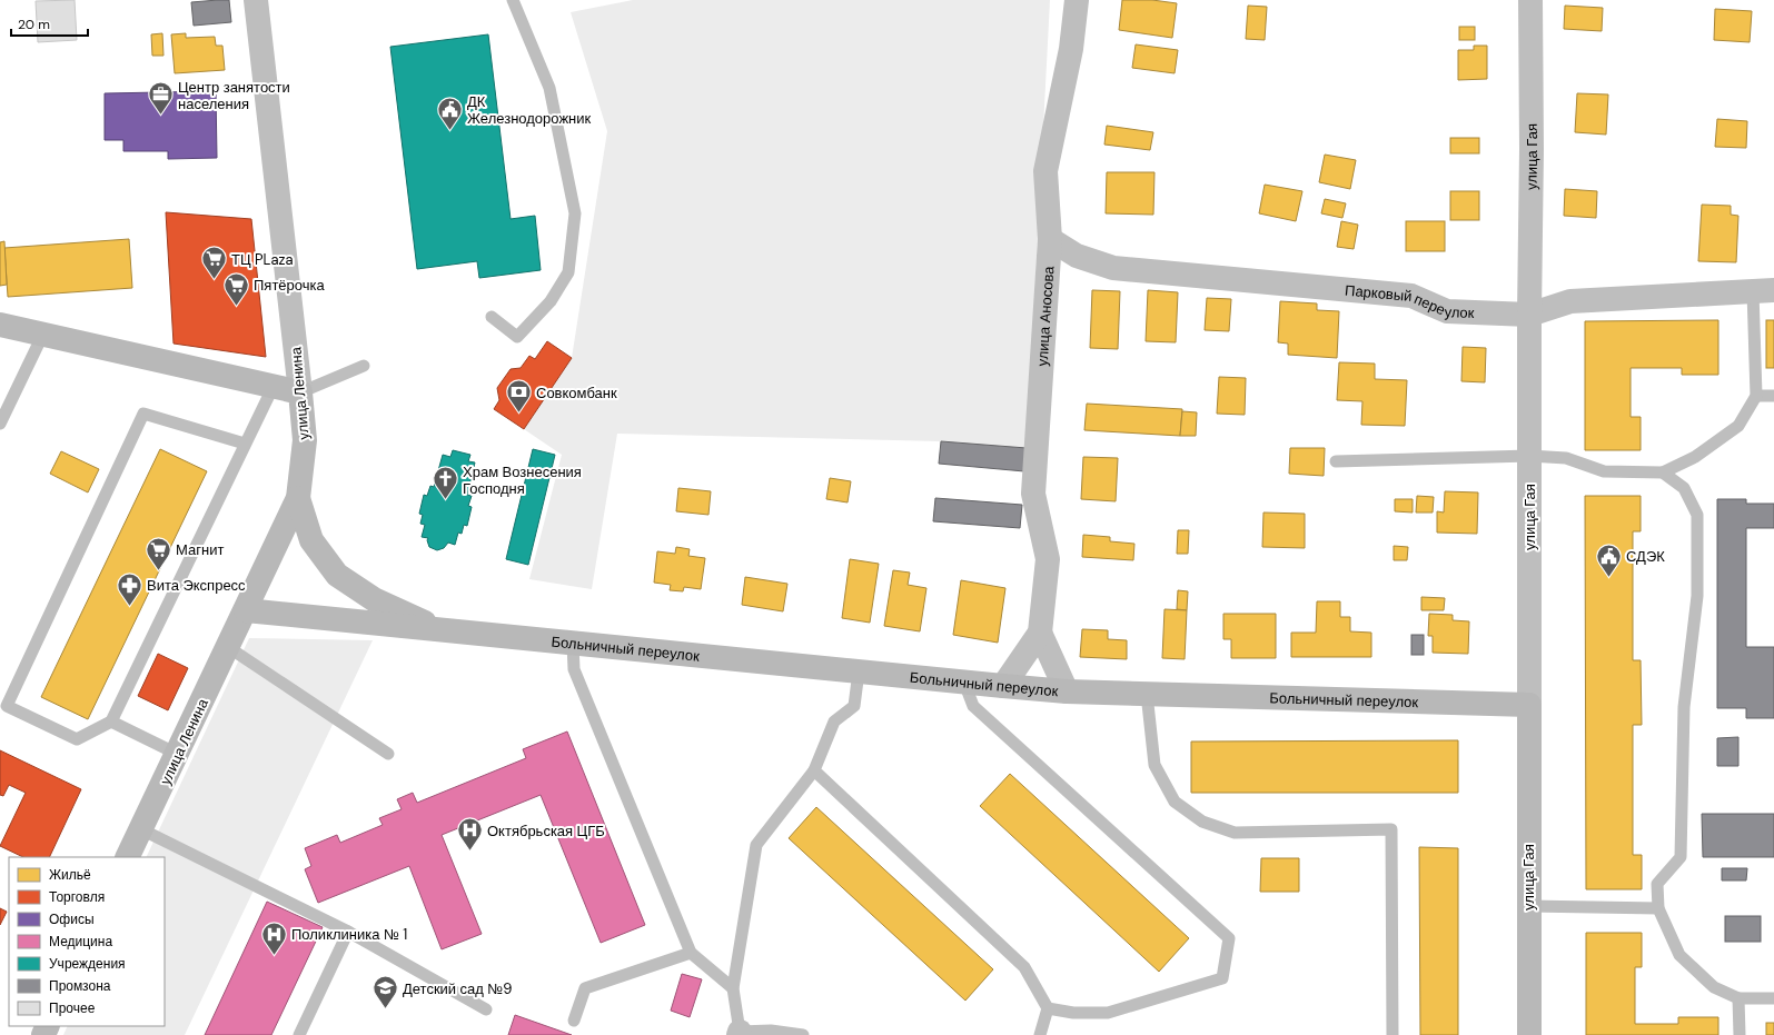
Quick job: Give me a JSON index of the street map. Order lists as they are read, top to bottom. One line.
{"streets":{"street":["улица Гая","Парковый переулок","улица Аносова","улица Ленина","Больничный переулок"]},"crossings":[["улица Гая","Парковый переулок"],["улица Гая","Больничный переулок"],["Парковый переулок","улица Аносова"],["улица Аносова","Больничный переулок"],["улица Ленина","Больничный переулок"]],"places":{"office":["Центр занятости населения"],"public building":["ДК Железнодорожник","СДЭК"],"supermarket":["ТЦ PLaza","Пятёрочка","Магнит"],"bank":["Совкомбанк"],"church":["Храм Вознесения Господня"],"pharmacy":["Вита Экспресс"],"hospital":["Октябрьская ЦГБ","Поликлиника № 1"],"school or university":["Детский сад №9"]},"legend":["Жильё","Торговля","Офисы","Медицина","Учреждения","Промзона","Прочее"],"scale_bar":"20 m"}
